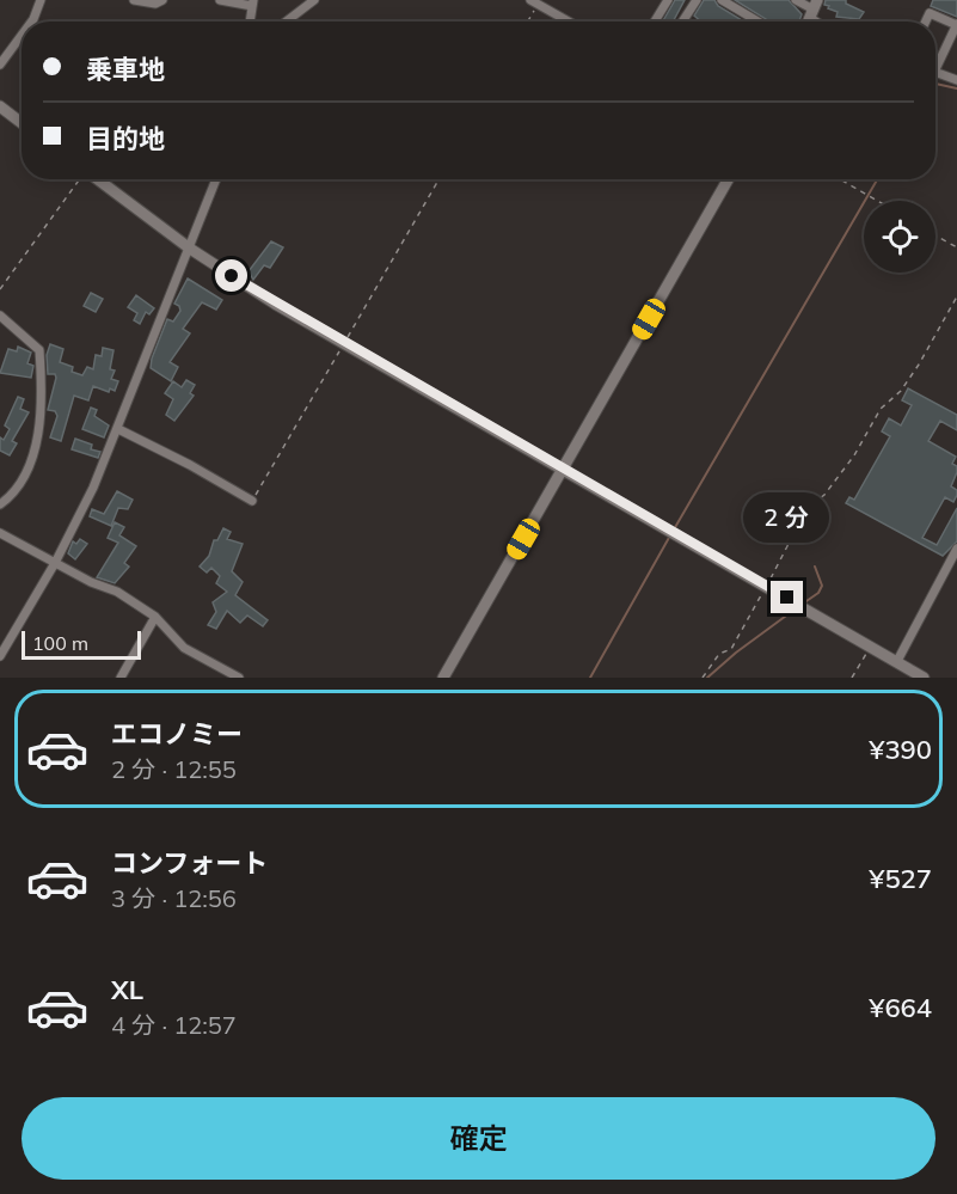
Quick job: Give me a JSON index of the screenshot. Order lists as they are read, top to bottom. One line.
{"scale_bar":"100 m","page":{"banner":["乗車地","目的地"],"bubble":"2 分","scale":"100 m","list":[{"name":"エコノミー","note":"2 分 · 12:55","value":"¥390"},{"name":"コンフォート","note":"3 分 · 12:56","value":"¥527"},{"name":"XL","note":"4 分 · 12:57","value":"¥664"}],"buttons":"確定"}}
